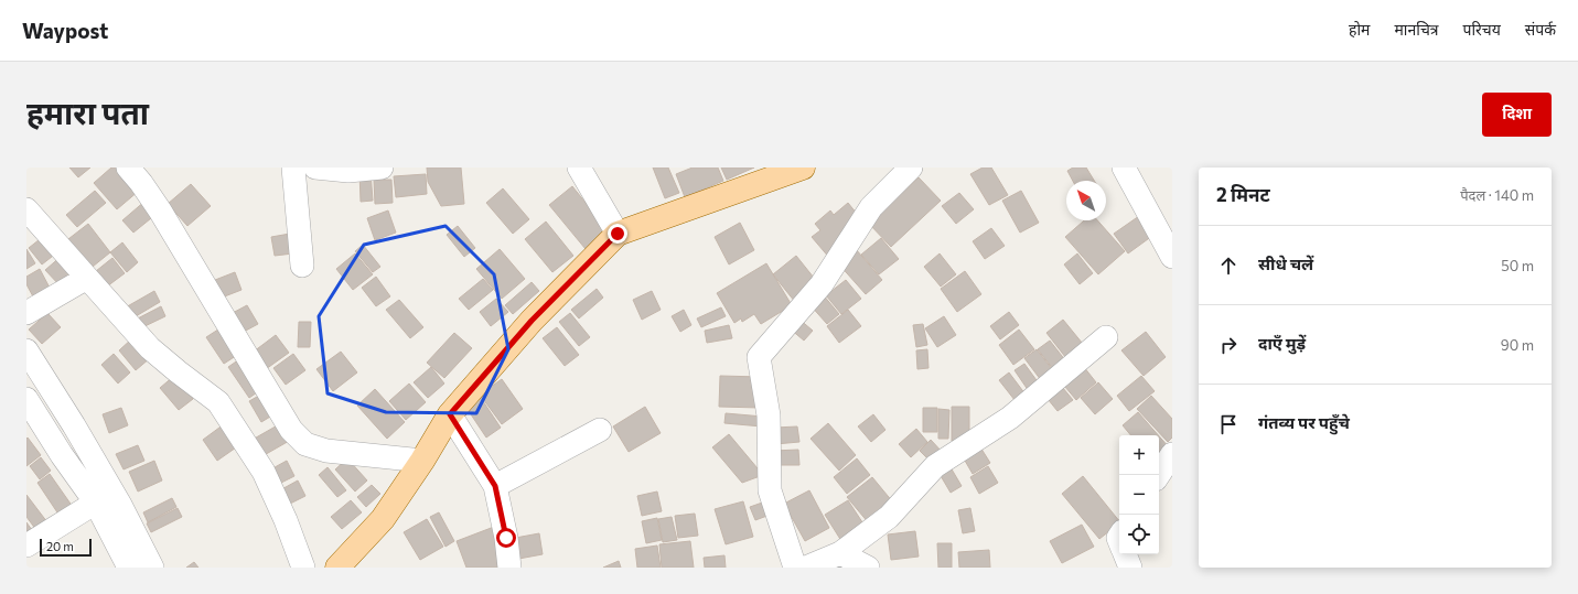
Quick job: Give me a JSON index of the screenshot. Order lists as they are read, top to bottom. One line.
{"scale_bar":"20 m","north":"top left","page":{"header":"Waypost","nav":["होम","मानचित्र","परिचय","संपर्क"],"buttons":"दिशा","title":"हमारा पता","heading":["2 मिनट","पैदल · 140 m"],"list":[["सीधे चलें","50 m"],["दाएँ मुड़ें","90 m"],"गंतव्य पर पहुँचे"],"map_buttons":["+","−"],"scale":"20 m"}}
